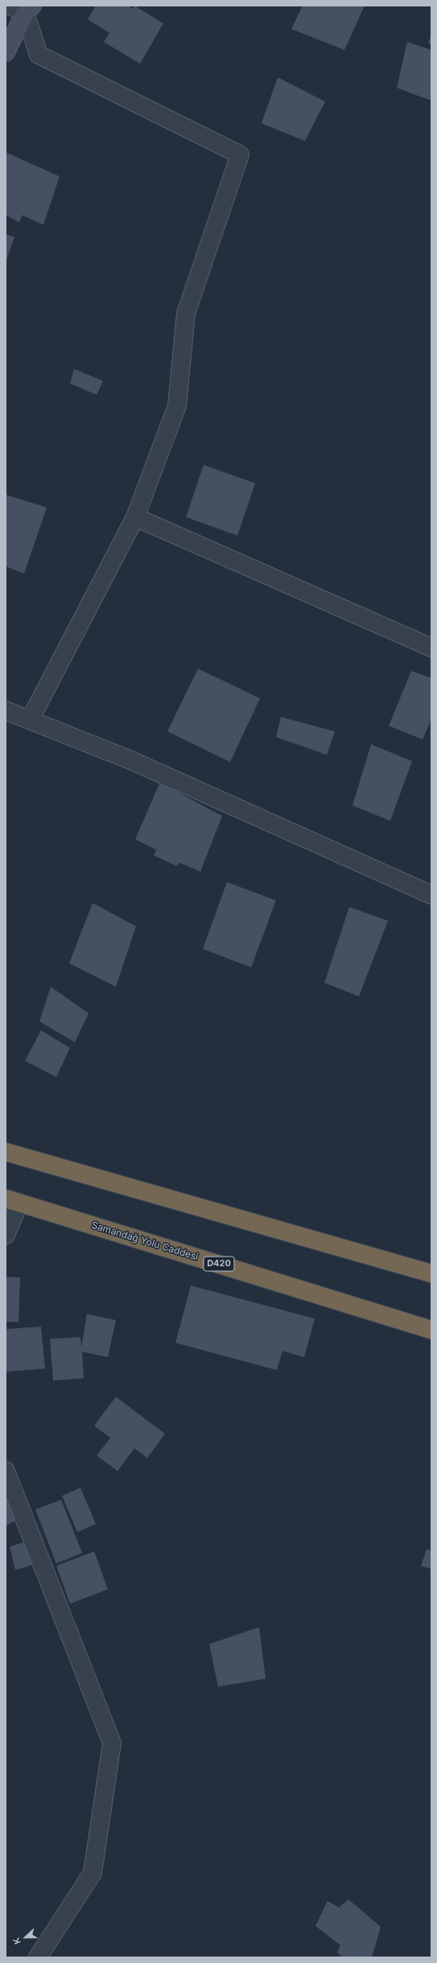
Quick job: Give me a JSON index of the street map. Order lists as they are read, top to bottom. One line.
{"streets":{"highway":["Samandağ Yolu Caddesi","D420"]},"north":"left"}
